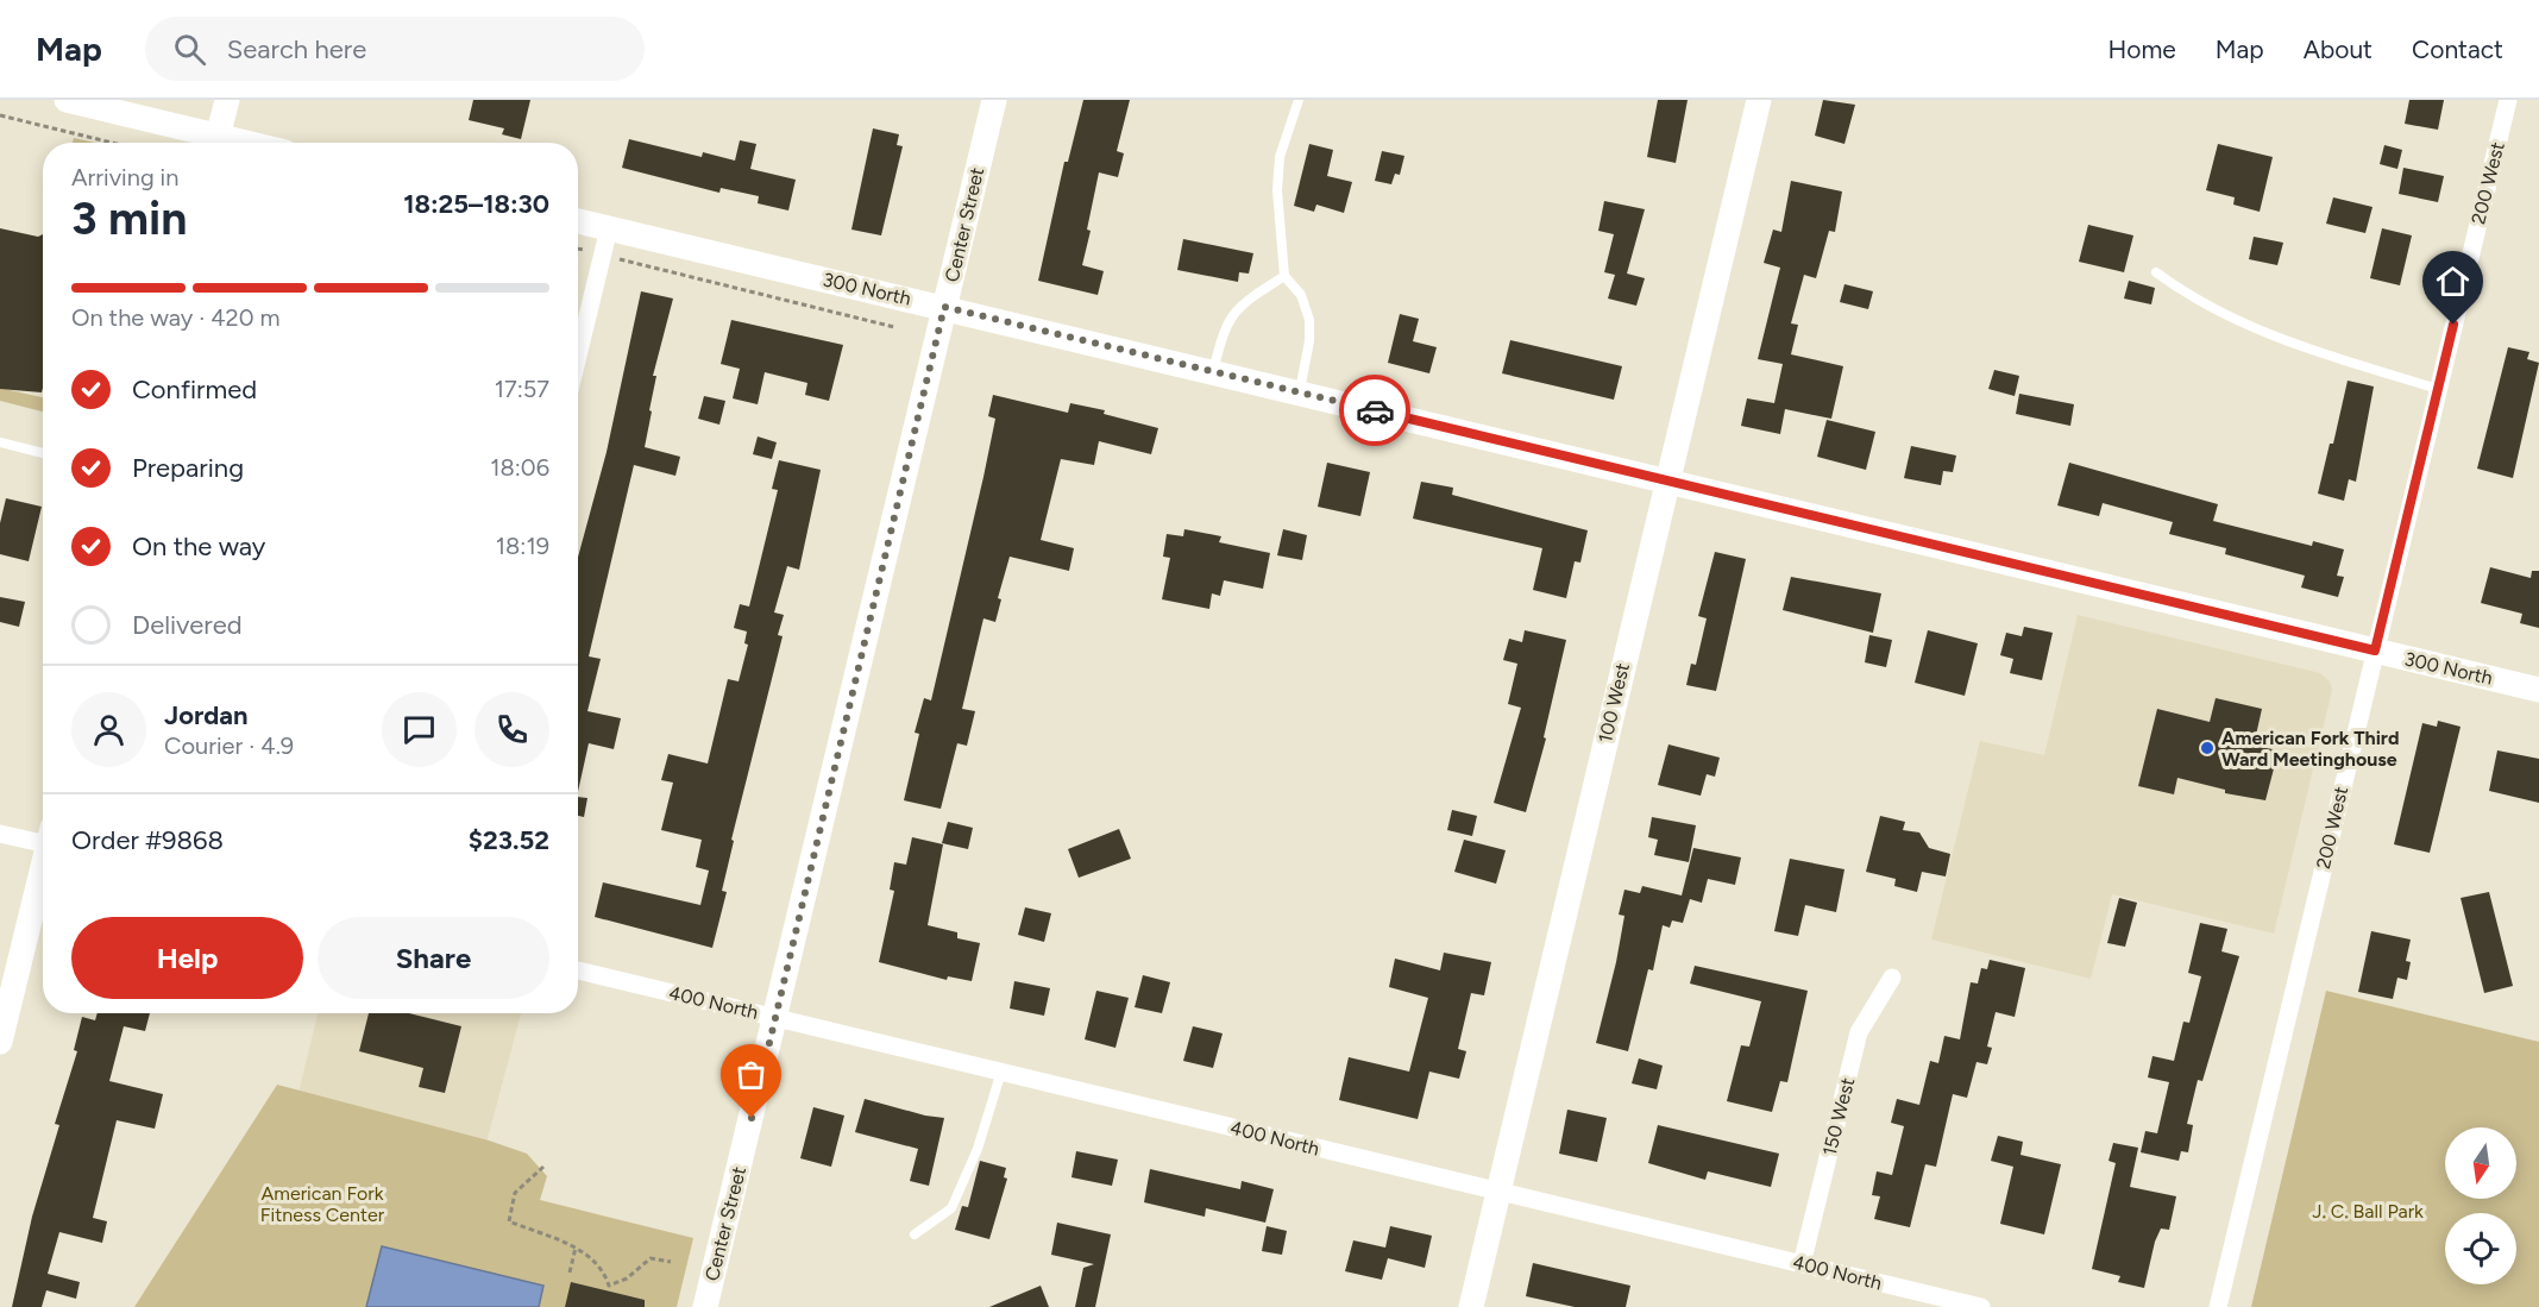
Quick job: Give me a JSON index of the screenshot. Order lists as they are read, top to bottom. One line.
{"streets":{"street":["200 West","Center Street","300 North","100 West","400 North","150 West"]},"crossings":[["200 West","300 North"],["Center Street","300 North"],["Center Street","400 North"],["300 North","100 West"],["100 West","400 North"],["400 North","150 West"]],"parks":["American Fork Fitness Center","J. C. Ball Park"],"places":["American Fork Third Ward Meetinghouse"],"north":"bottom","page":{"header":"Map","search":"Search here","nav":["Home","Map","About","Contact"],"heading":["3 min","Arriving in","18:25–18:30"],"panel":["Jordan","Courier · 4.9","Order #9868","$23.52"],"bar":"On the way · 420 m","list":[["Confirmed","17:57"],["Preparing","18:06"],["On the way","18:19"],"Delivered"],"buttons":["Help","Share"]}}
